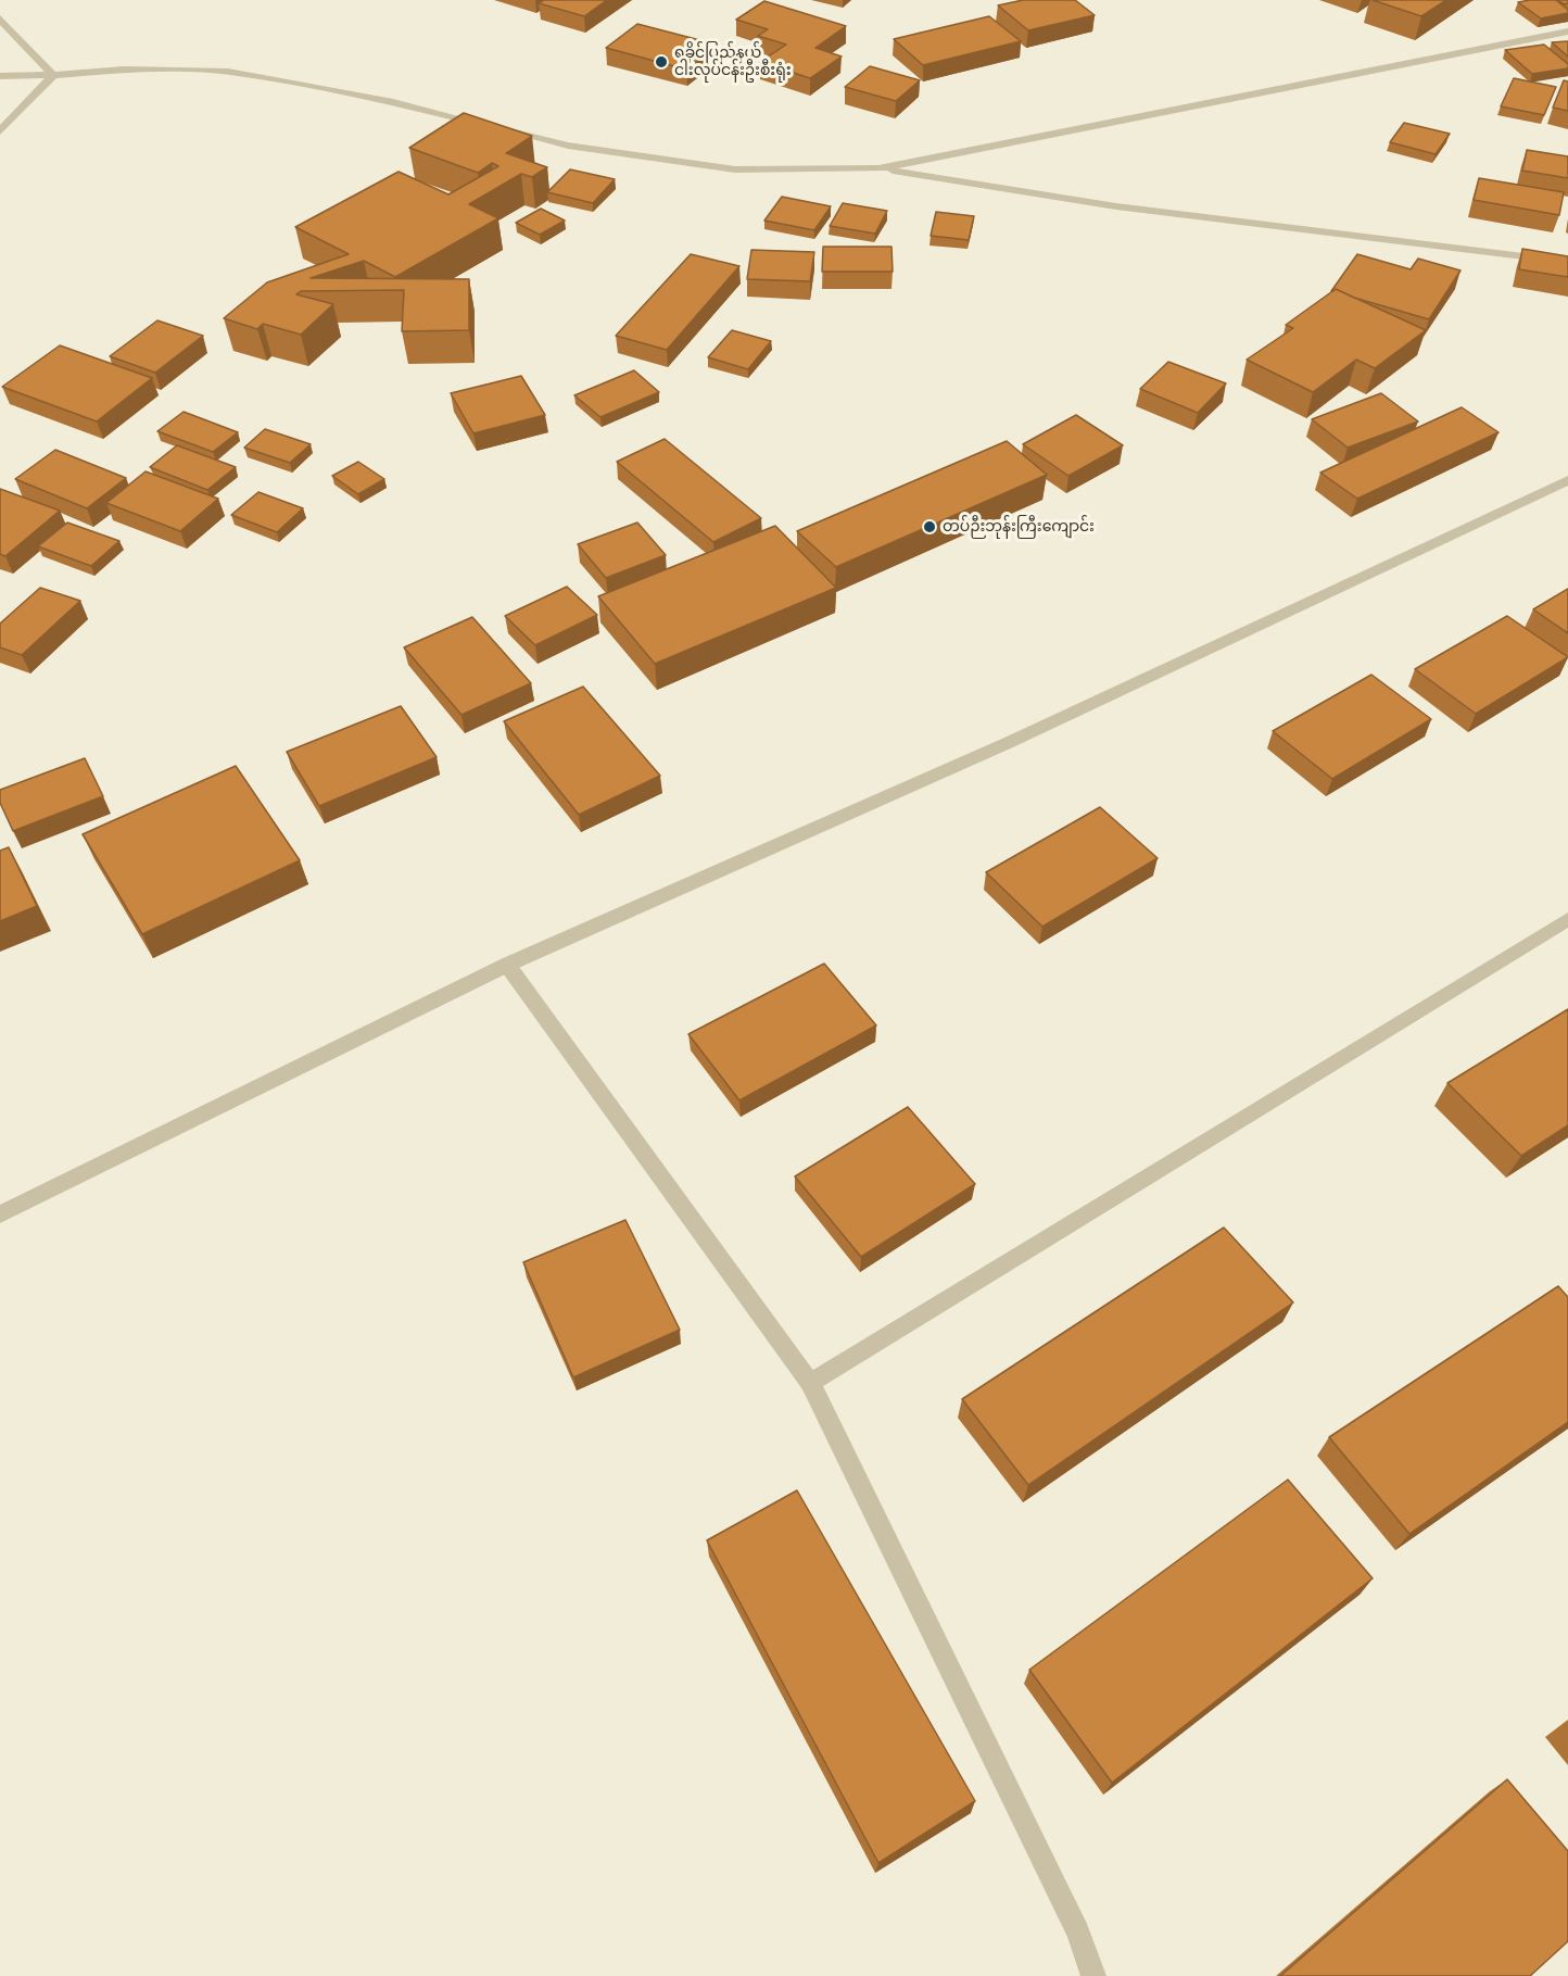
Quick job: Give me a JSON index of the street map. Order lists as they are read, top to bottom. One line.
{"places":["ရခိုင်ပြည်နယ် ငါးလုပ်ငန်းဦးစီးရုံး","တပ်ဉီးဘုန်းကြီးကျောင်း"]}
